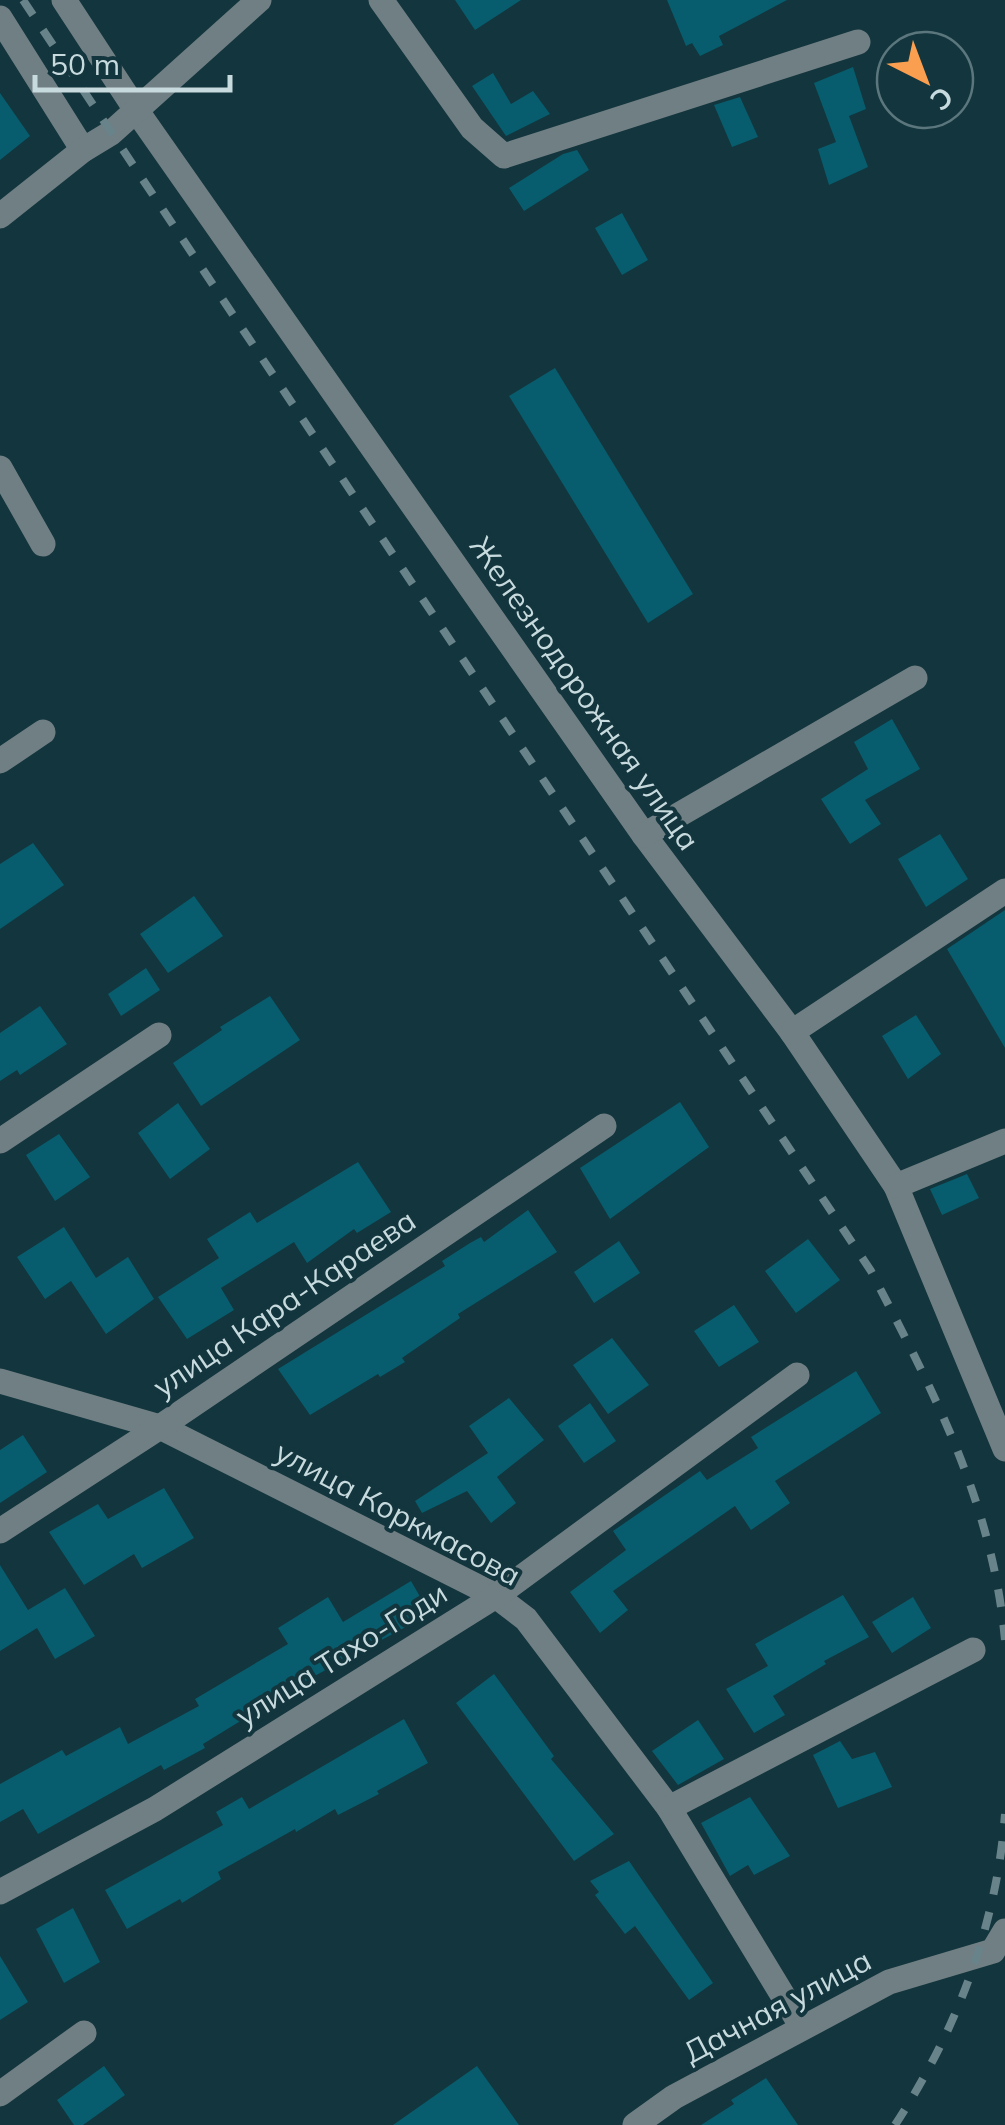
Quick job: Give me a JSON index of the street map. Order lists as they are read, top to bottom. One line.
{"streets":{"street":["Железнодорожная улица","улица Кара-Караева","улица Коркмасова","улица Тахо-Годи","Дачная улица"]},"crossings":[["улица Кара-Караева","улица Коркмасова"],["улица Коркмасова","улица Тахо-Годи"],["улица Коркмасова","Дачная улица"]],"scale_bar":"50 m","north":"bottom right"}
